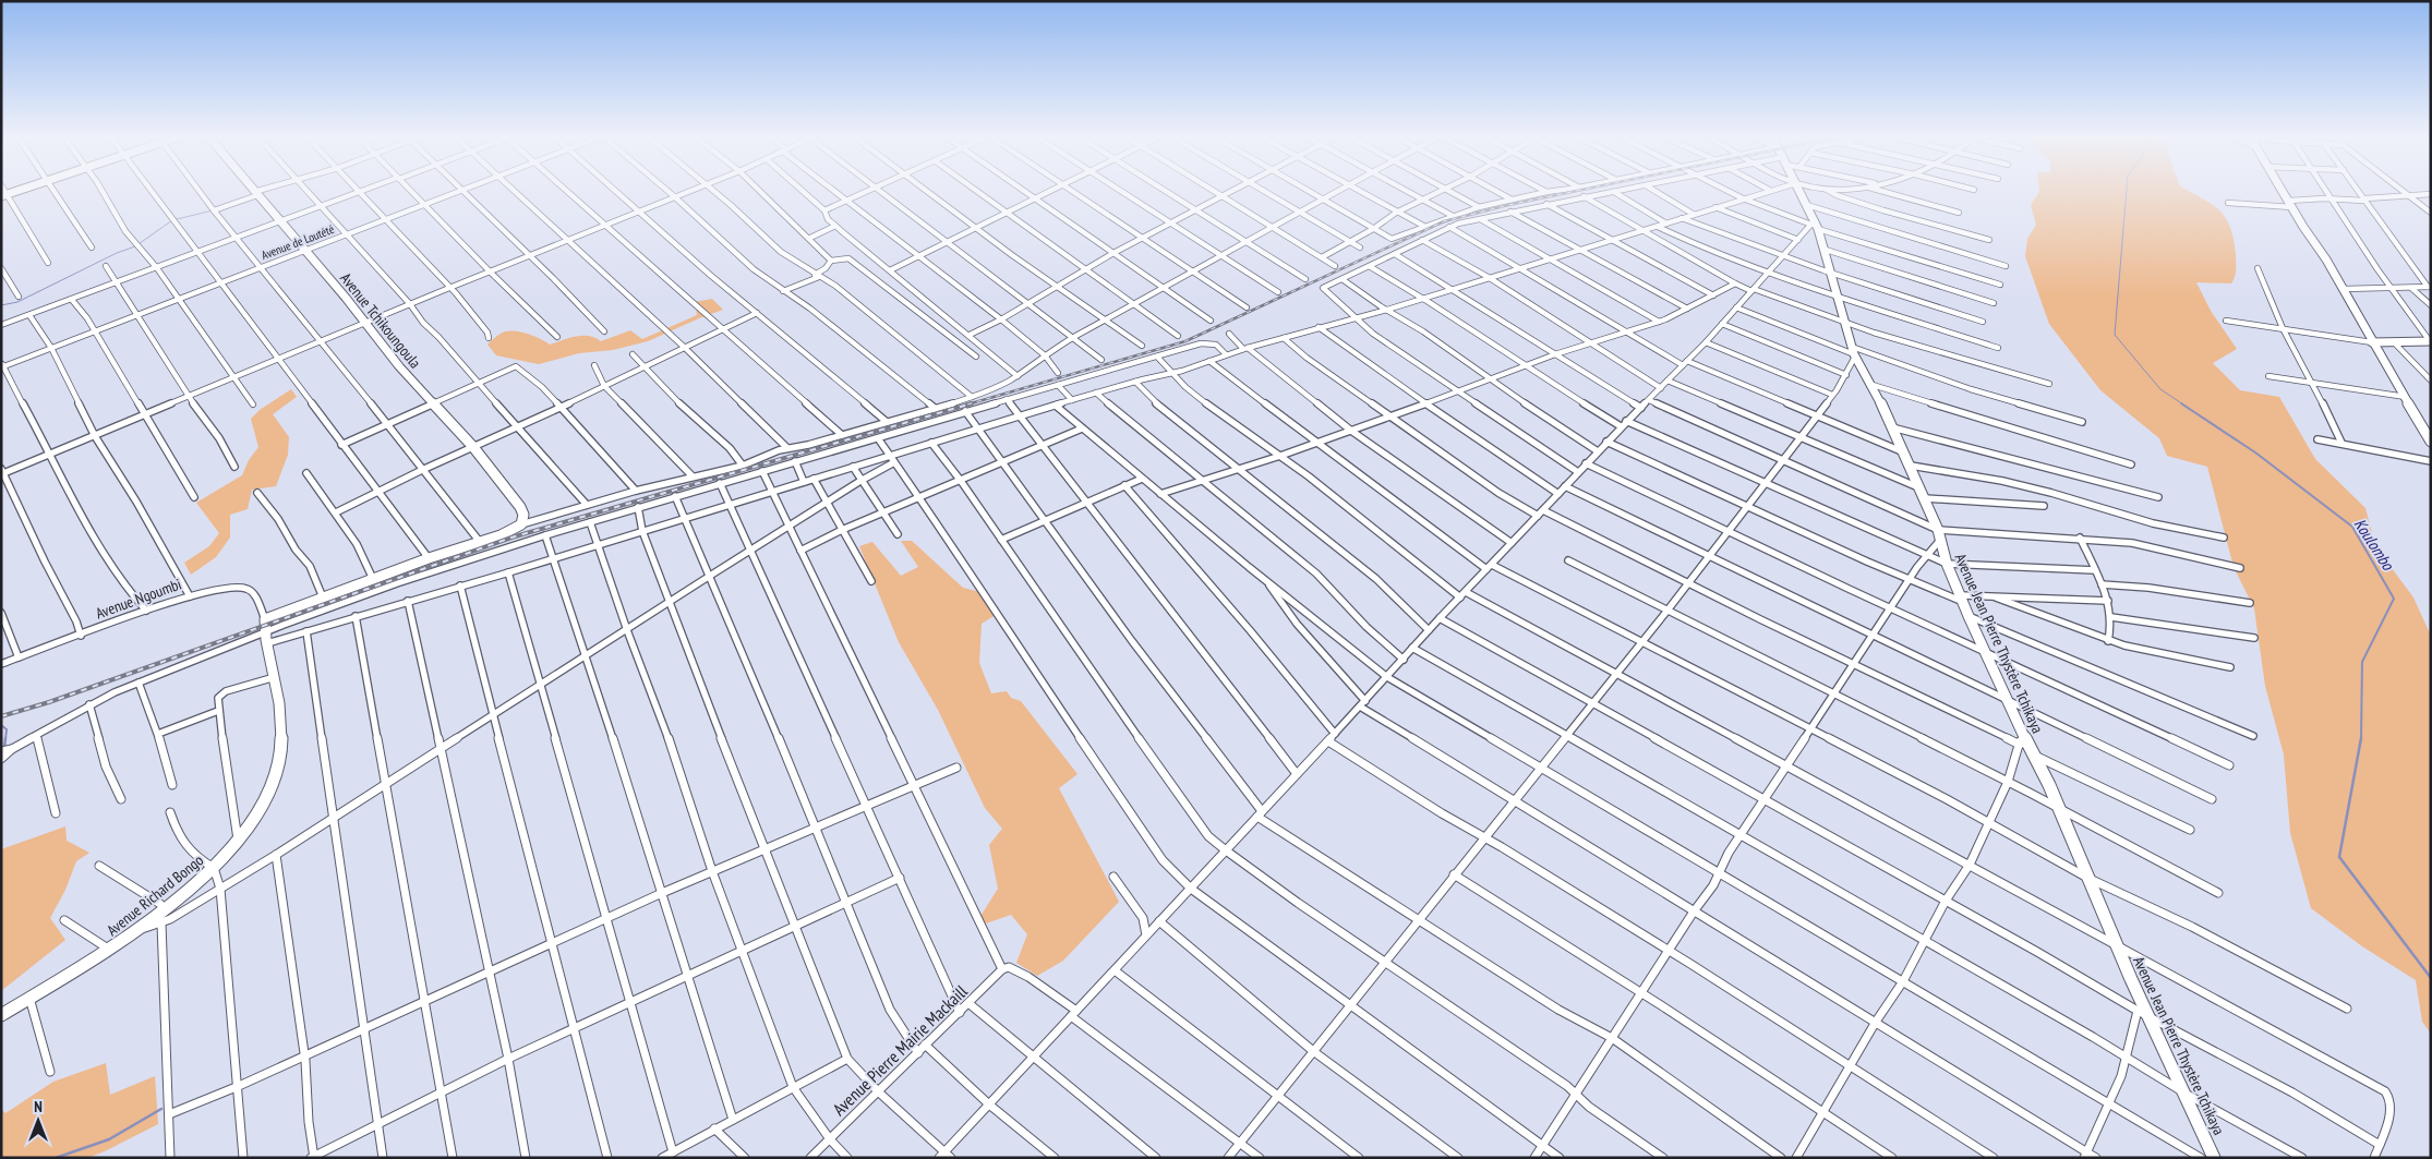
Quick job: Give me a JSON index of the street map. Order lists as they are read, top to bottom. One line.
{"streets":{"street":["Avenue de Loutété","Avenue Tchikoungoula","Avenue Ngoumbi","Avenue Jean Pierre Thystère Tchikaya","Avenue Richard Bongo","Avenue Pierre Mairie Mackaill"]},"crossings":[["Avenue de Loutété","Avenue Tchikoungoula"],["Avenue Ngoumbi","Avenue Richard Bongo"]],"water":["Koulombo"],"north":"top"}
